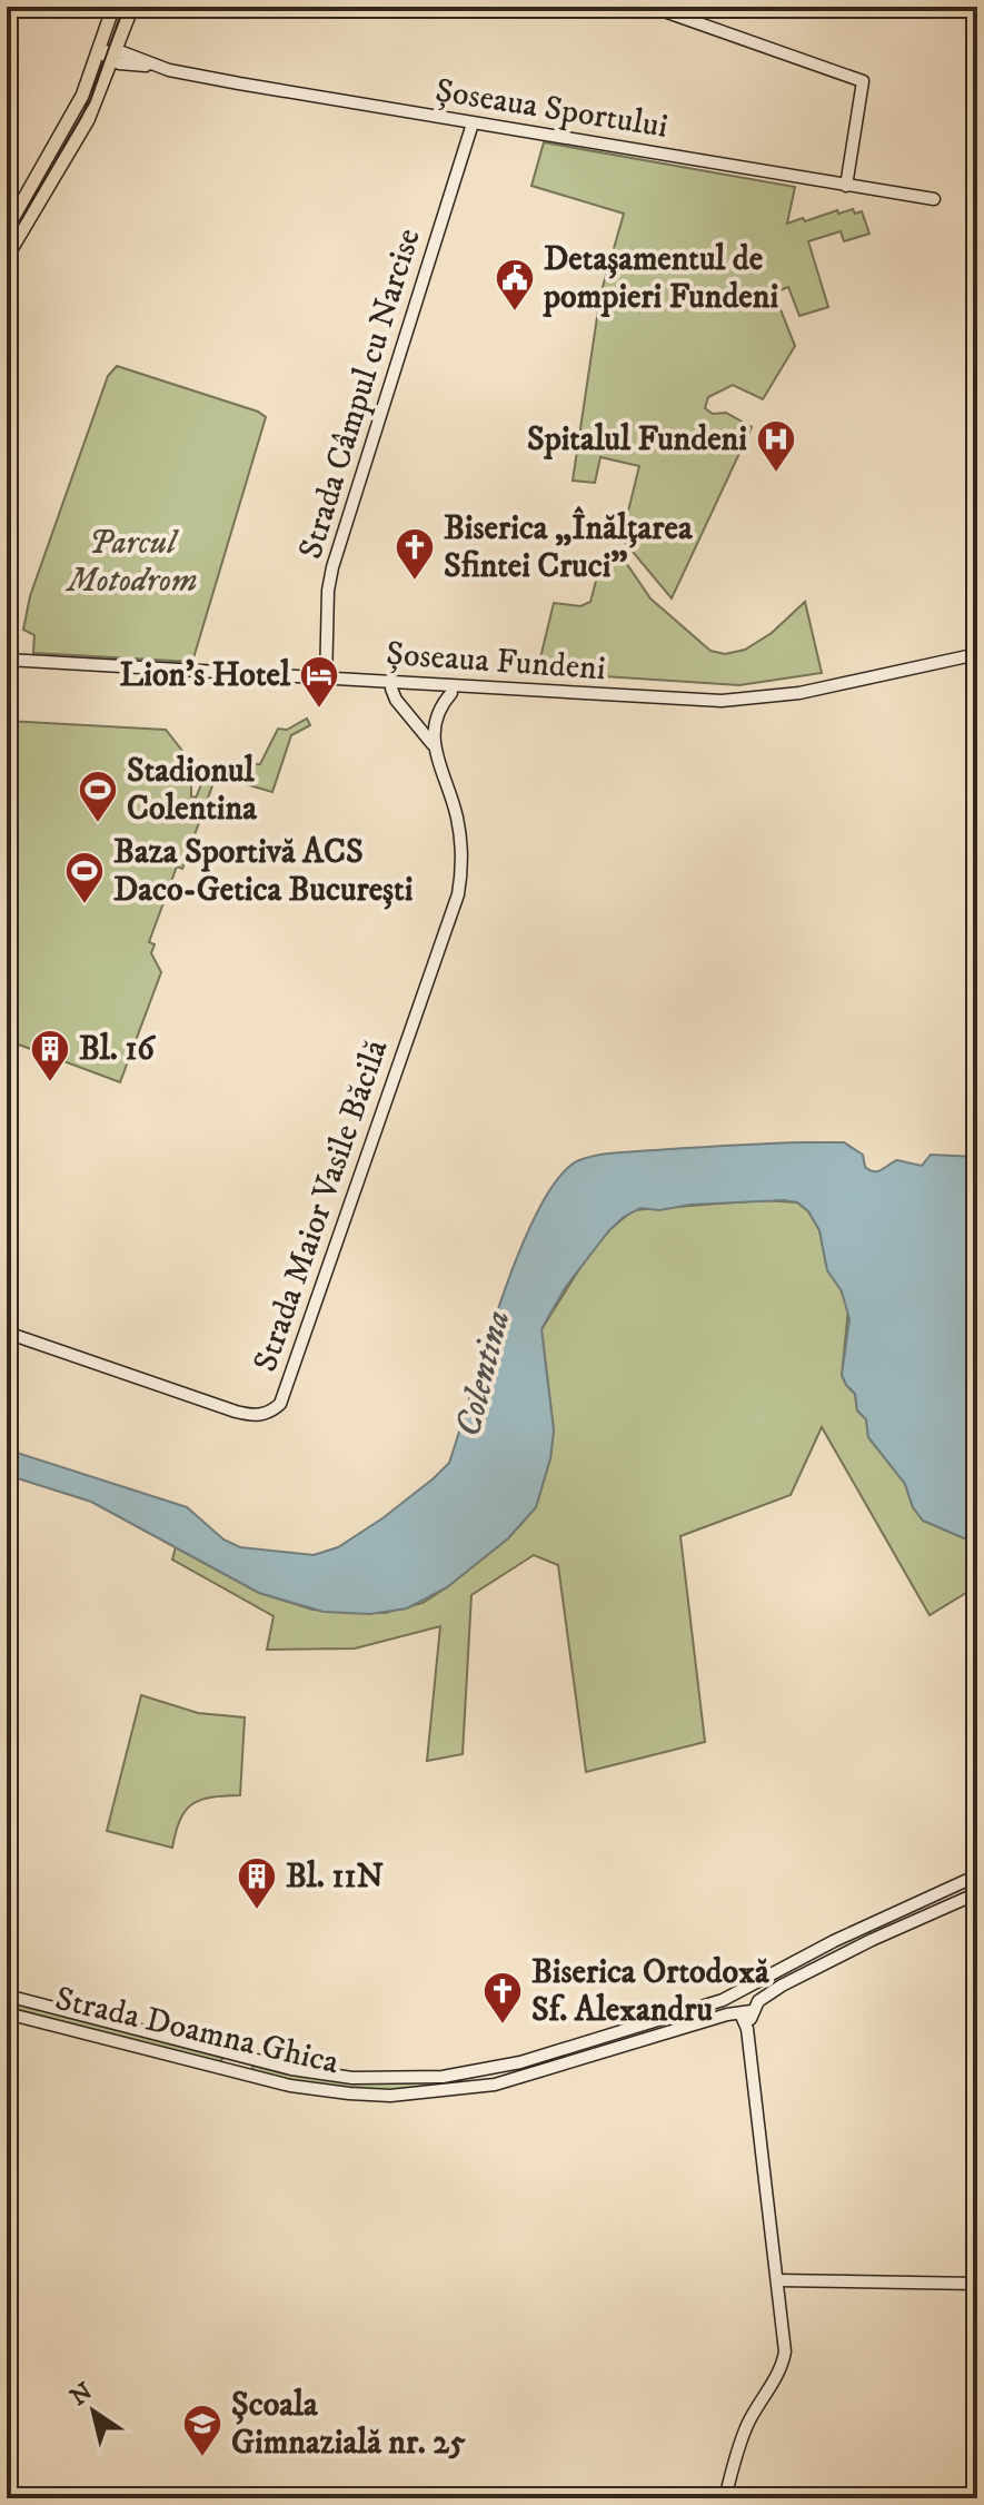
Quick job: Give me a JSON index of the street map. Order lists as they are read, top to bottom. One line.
{"streets":{"main road":["Șoseaua Sportului","Strada Câmpul cu Narcise","Șoseaua Fundeni","Strada Maior Vasile Băcilă","Strada Doamna Ghica"]},"crossings":[["Șoseaua Sportului","Strada Câmpul cu Narcise"],["Strada Câmpul cu Narcise","Șoseaua Fundeni"],["Șoseaua Fundeni","Strada Maior Vasile Băcilă"]],"water":["Colentina"],"parks":["Parcul Motodrom"],"places":{"public building":["Detașamentul de pompieri Fundeni"],"hospital":["Spitalul Fundeni"],"church":["Biserica „Înălțarea Sfintei Cruci”","Biserica Ortodoxă Sf. Alexandru"],"hotel":["Lion's Hotel"],"sports":["Stadionul Colentina","Baza Sportivă ACS Daco-Getica București"],"building":["Bl. 16","Bl. 11N"],"school or university":["Școala Gimnazială nr. 25"]},"north":"top left"}
